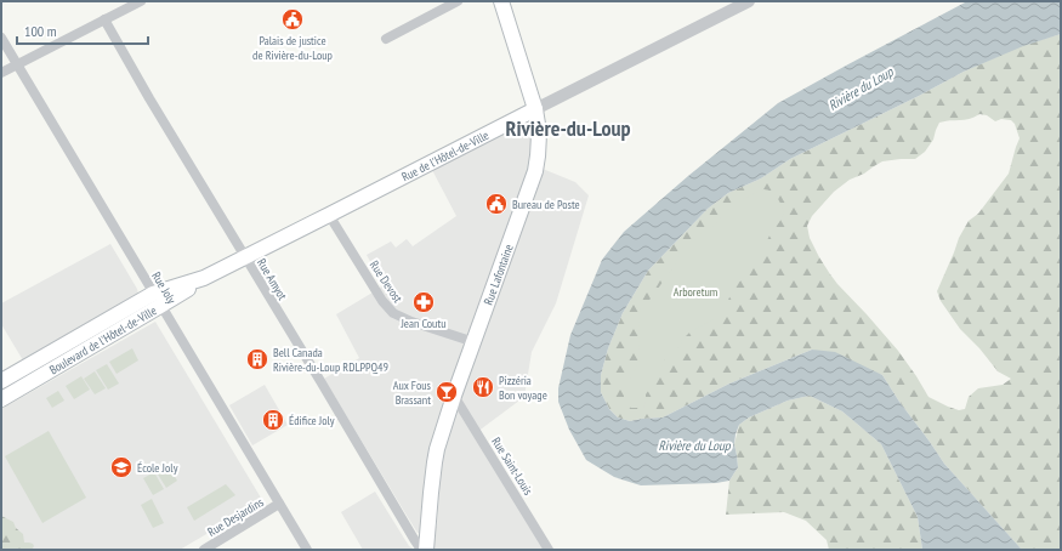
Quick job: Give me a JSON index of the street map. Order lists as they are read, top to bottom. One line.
{"streets":{"main road":["Rue de l'Hôtel-de-Ville","Rue Lafontaine","Boulevard de l'Hôtel-de-Ville"],"street":["Rue Amyot","Rue Devost","Rue Joly","Rue Saint-Louis","Rue Desjardins"]},"crossings":[["Rue de l'Hôtel-de-Ville","Rue Lafontaine"],["Rue de l'Hôtel-de-Ville","Rue Amyot"],["Rue de l'Hôtel-de-Ville","Rue Devost"],["Rue de l'Hôtel-de-Ville","Boulevard de l'Hôtel-de-Ville"],["Rue Lafontaine","Rue Devost"],["Rue Lafontaine","Rue Saint-Louis"],["Rue Amyot","Boulevard de l'Hôtel-de-Ville"],["Rue Joly","Boulevard de l'Hôtel-de-Ville"],["Rue Joly","Rue Desjardins"]],"districts":["Rivière-du-Loup"],"water":["Rivière du Loup"],"parks":["Arboretum"],"places":{"public building":["Palais de justice de Rivière-du-Loup","Bureau de Poste"],"pharmacy":["Jean Coutu"],"building":["Bell Canada Rivière-du-Loup RDLPPQ49","Édifice Joly"],"restaurant":["Pizzéria Bon voyage"],"bar":["Aux Fous Brassant"],"school or university":["École Joly"]},"scale_bar":"100 m"}
